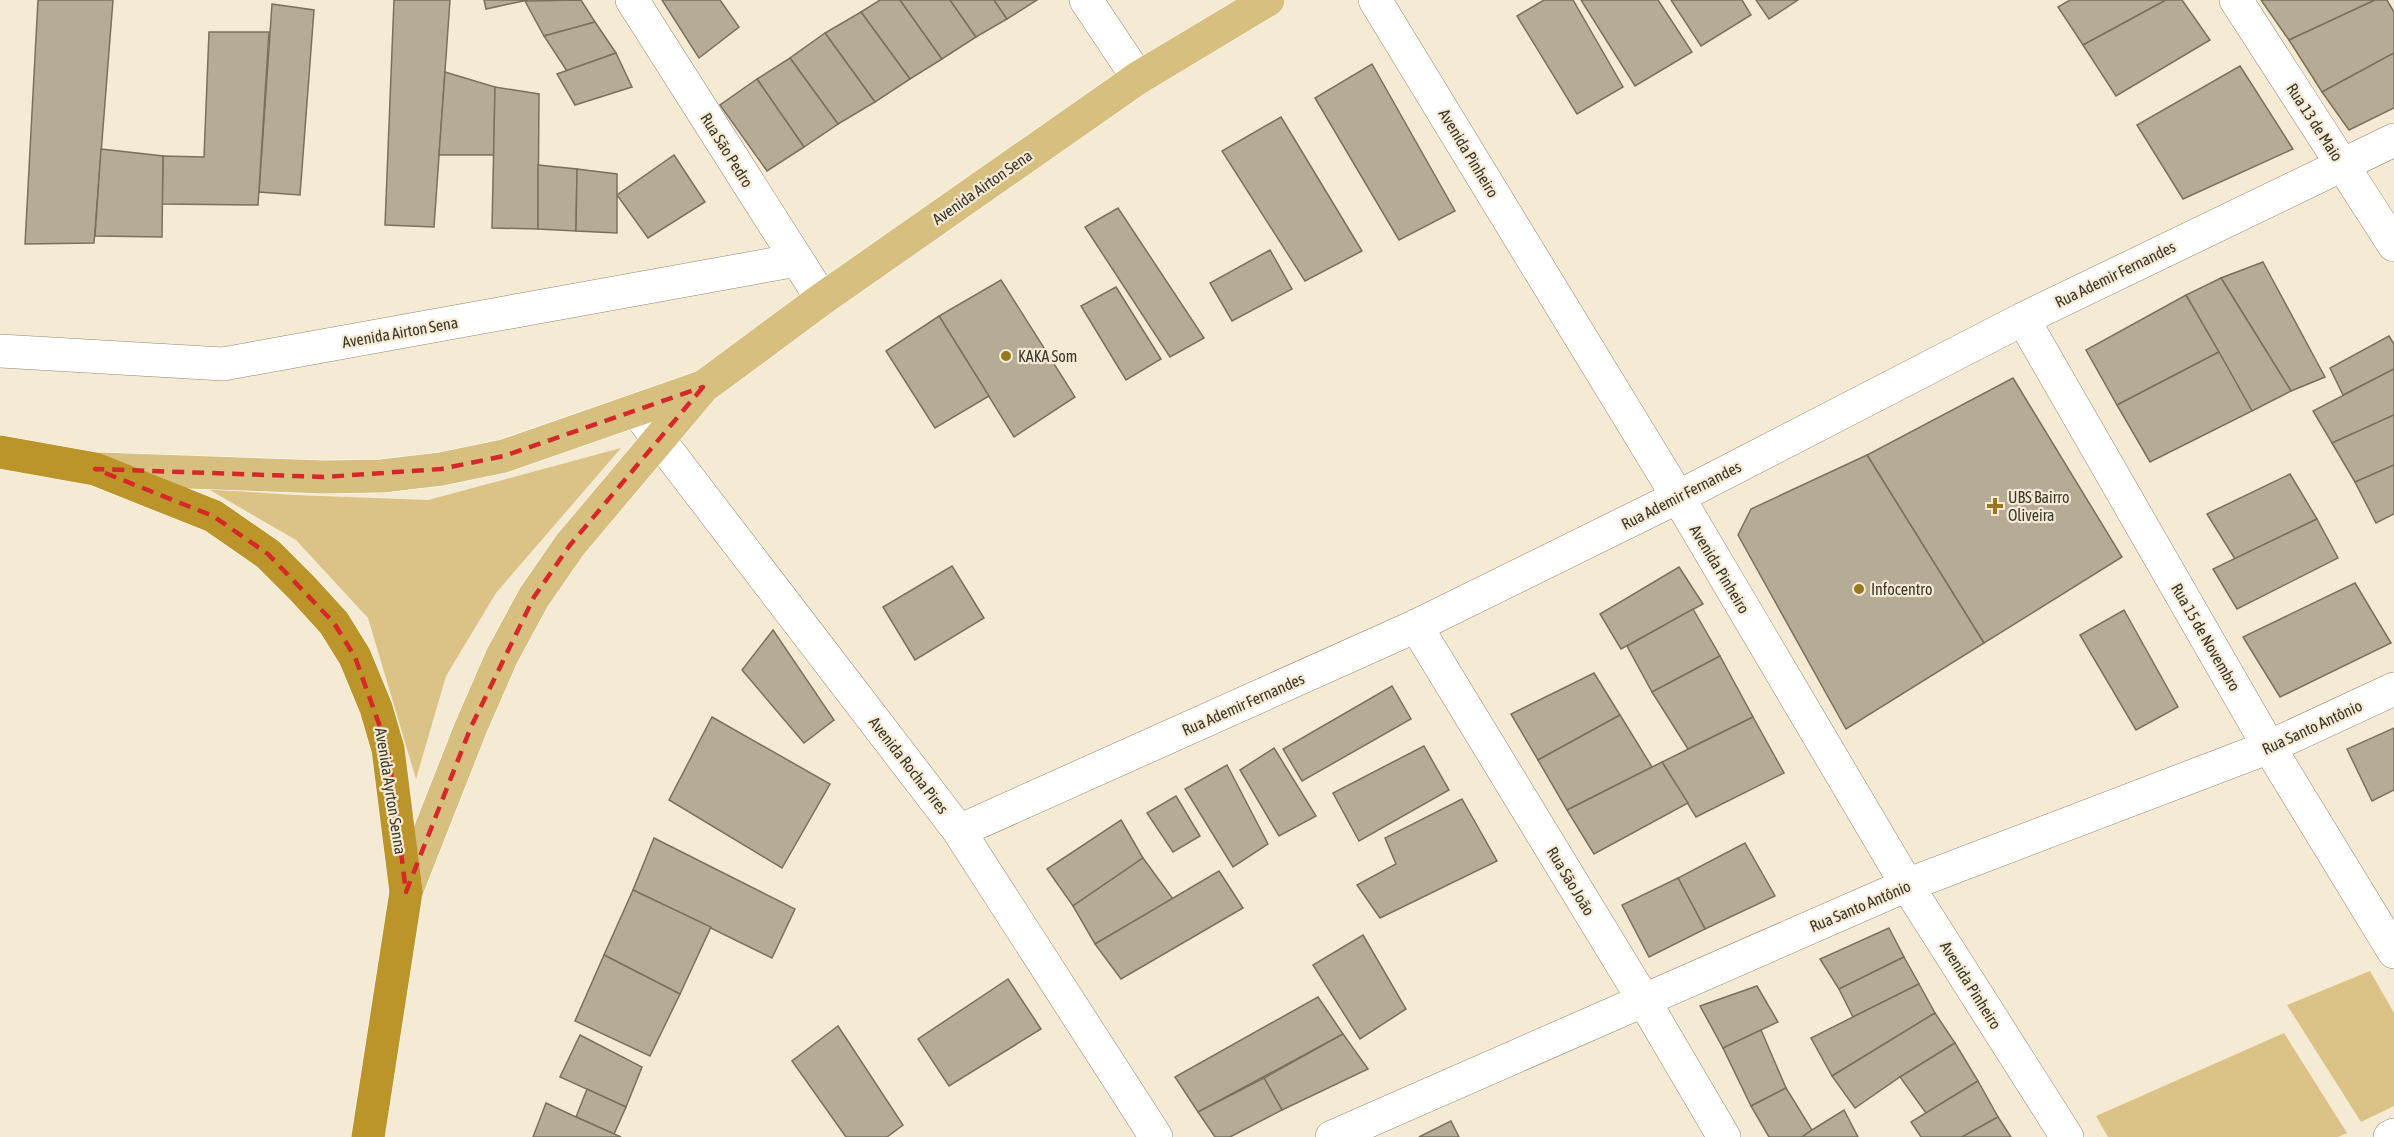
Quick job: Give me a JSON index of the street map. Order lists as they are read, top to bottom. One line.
{"streets":{"highway":["Avenida Ayrton Senna"],"main road":["Avenida Airton Sena"],"street":["Rua 13 de Maio","Rua São Pedro","Avenida Pinheiro","Rua Ademir Fernandes","Rua 15 de Novembro","Rua Santo Antônio","Avenida Rocha Pires","Rua São João"]},"crossings":[["Rua 13 de Maio","Rua Ademir Fernandes"],["Rua São Pedro","Avenida Airton Sena"],["Avenida Pinheiro","Rua Ademir Fernandes"],["Avenida Pinheiro","Rua Santo Antônio"],["Avenida Airton Sena","Avenida Rocha Pires"],["Avenida Airton Sena","Avenida Ayrton Senna"],["Rua Ademir Fernandes","Rua 15 de Novembro"],["Rua Ademir Fernandes","Avenida Rocha Pires"],["Rua Ademir Fernandes","Rua São João"],["Rua 15 de Novembro","Rua Santo Antônio"],["Rua Santo Antônio","Rua São João"]],"places":{"other":["KAKA Som","Infocentro"],"health":["UBS Bairro Oliveira"]}}
